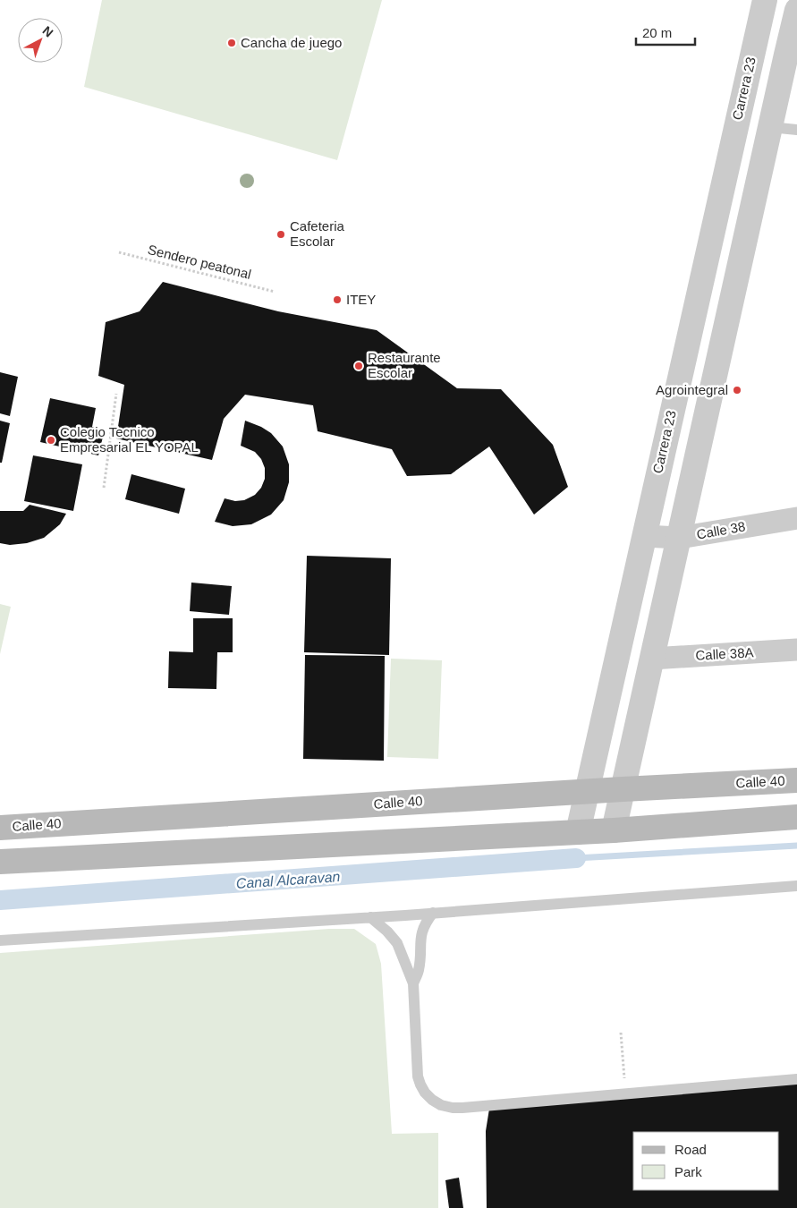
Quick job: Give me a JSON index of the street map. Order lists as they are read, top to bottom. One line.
{"streets":{"main road":["Calle 40"],"street":["Carrera 23","Calle 38","Calle 38A"],"path":["Sendero peatonal"]},"crossings":[["Carrera 23","Calle 38"],["Carrera 23","Calle 40"]],"water":["Canal Alcaravan"],"places":["Cancha de juego","Cafeteria Escolar","ITEY","Restaurante Escolar","Agrointegral","Colegio Tecnico Empresarial EL YOPAL"],"legend":["Road","Park"],"scale_bar":"20 m","north":"top right"}
